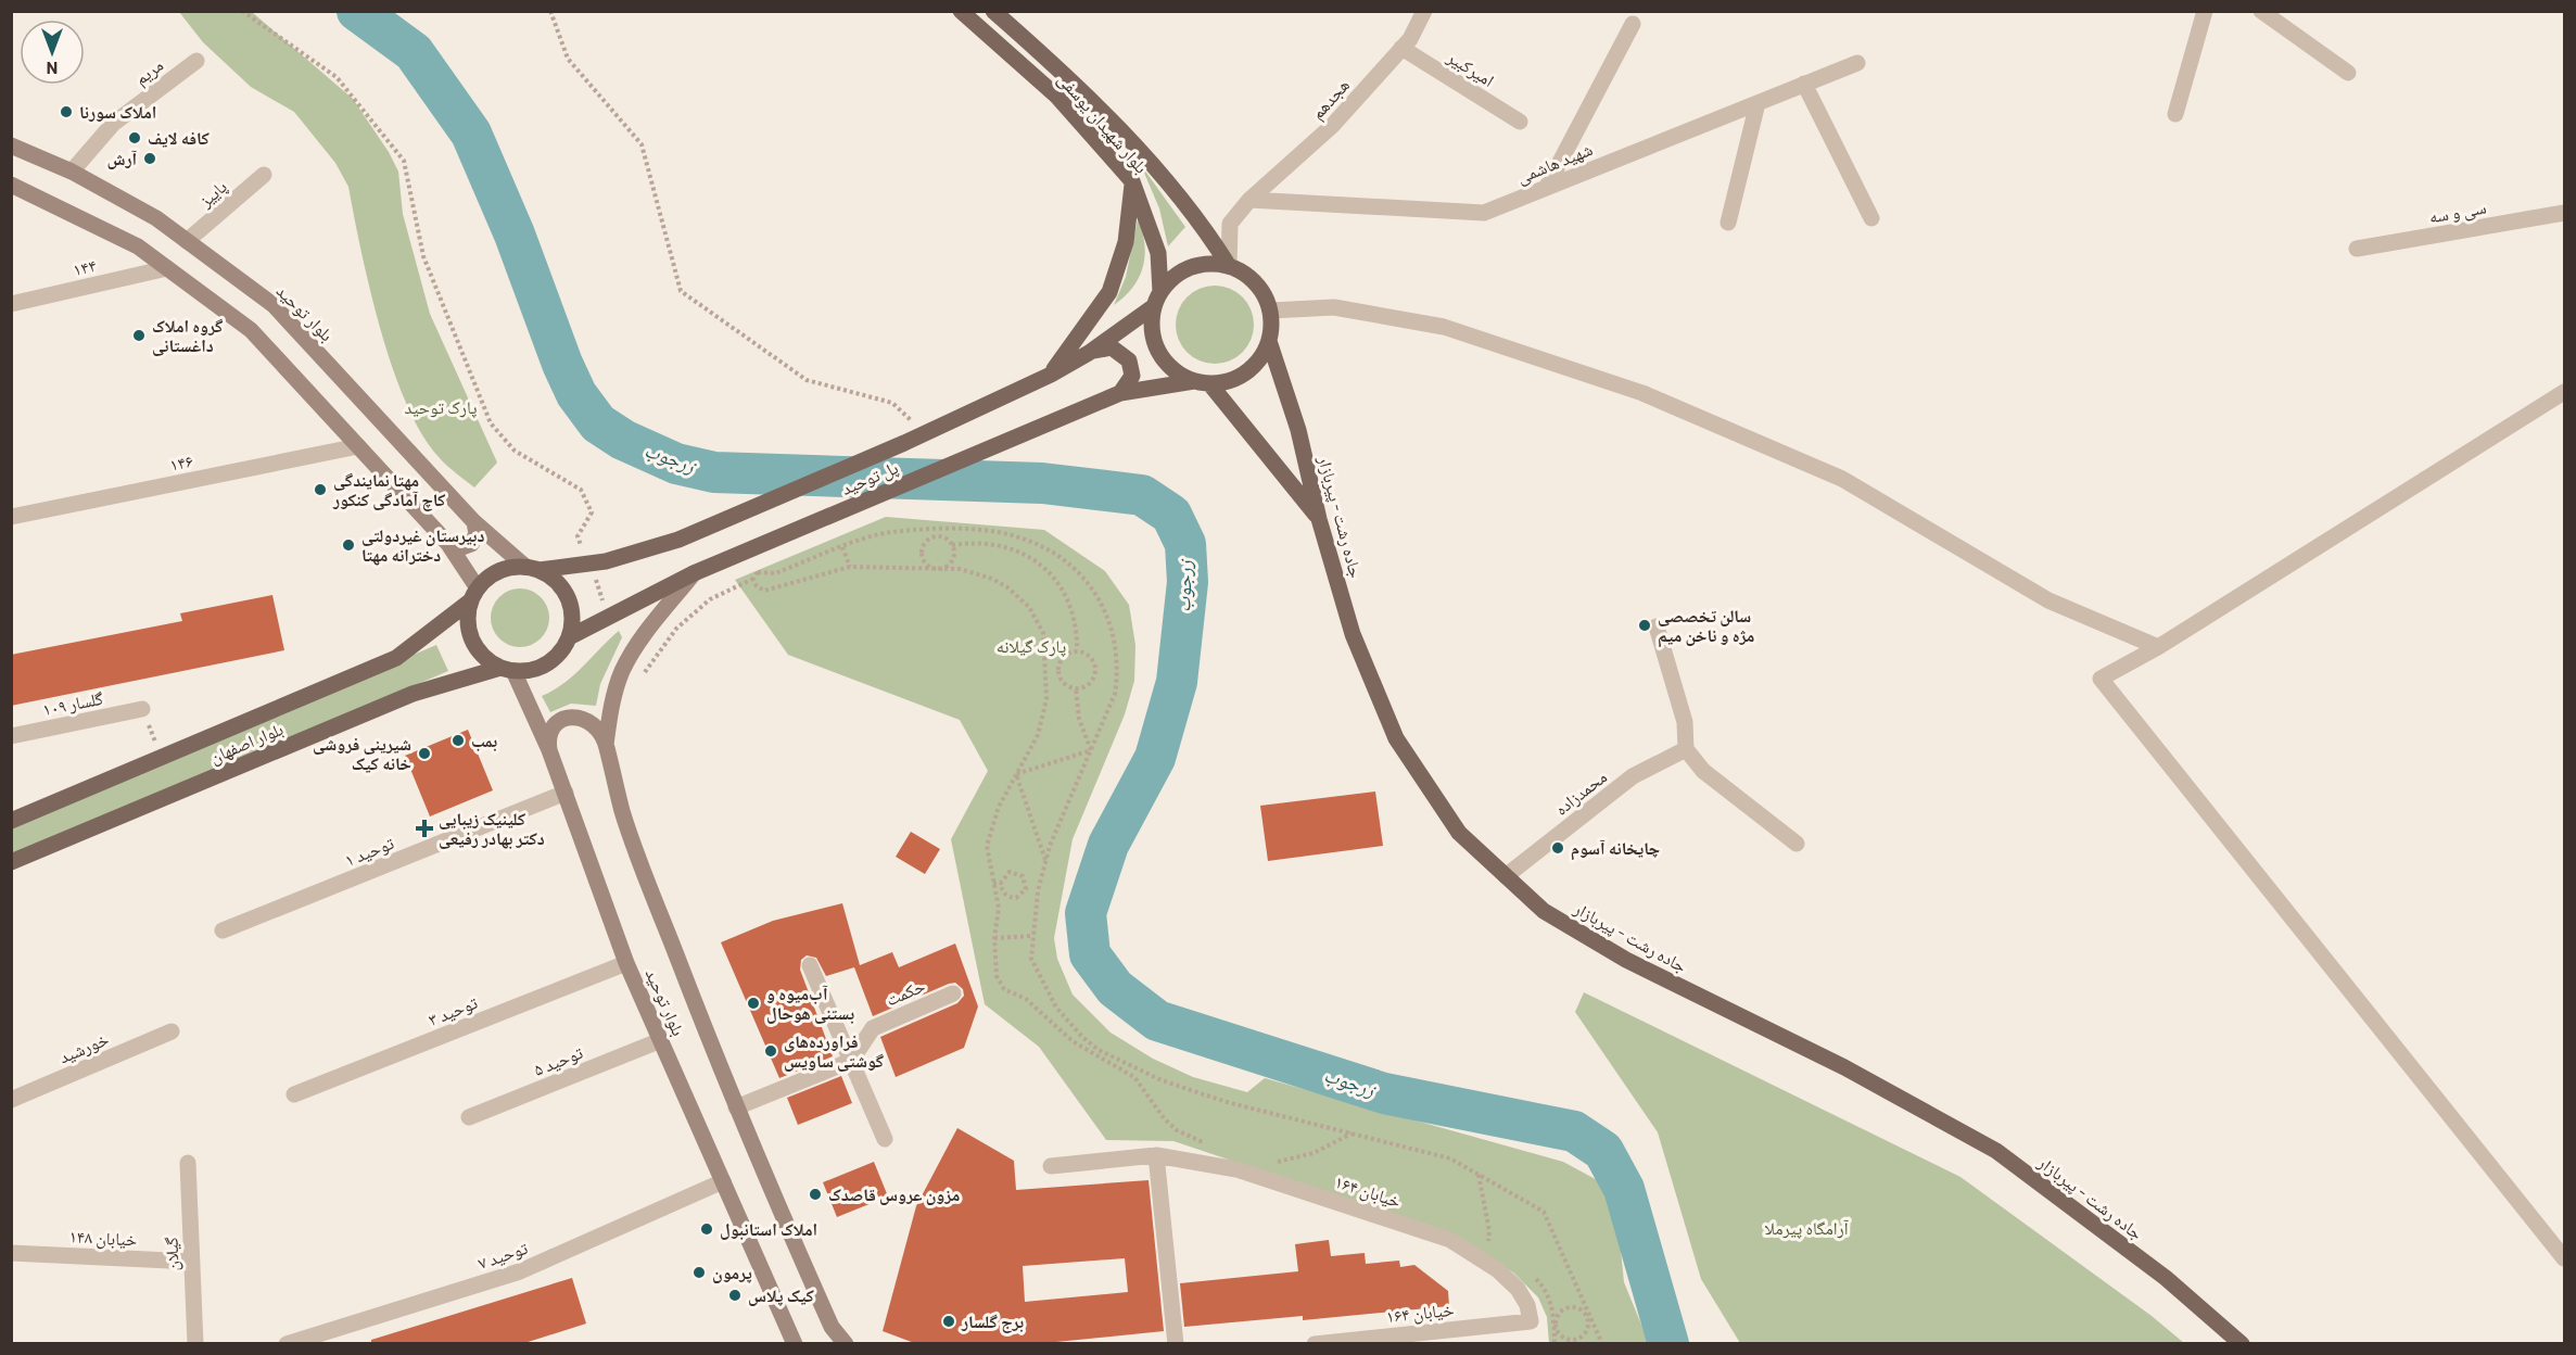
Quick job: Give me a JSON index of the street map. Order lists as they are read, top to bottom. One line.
{"streets":{"main road":["بلوار شهیدان یوسفی","بلوار توحید","پل توحید","جاده رشت - پیربازار","بلوار اصفهان"],"street":["امیرکبیر","مریم","هجدهم","شهید هاشمی","پاییز","سی و سه","۱۴۴","۱۴۶","گلسار ۱۰۹","محمدزاده","توحید ۱","حکمت","توحید ۳","خورشید","توحید ۵","خیابان ۱۶۴","خیابان ۱۴۸","گیلان","توحید ۷","۱۶۴ خیابان"]},"crossings":[["امیرکبیر","هجدهم"],["مریم","بلوار توحید"],["هجدهم","بلوار شهیدان یوسفی"],["هجدهم","شهید هاشمی"],["هجدهم","پل توحید"],["هجدهم","جاده رشت - پیربازار"],["بلوار شهیدان یوسفی","پل توحید"],["بلوار شهیدان یوسفی","جاده رشت - پیربازار"],["پاییز","بلوار توحید"],["بلوار توحید","پل توحید"],["بلوار توحید","بلوار اصفهان"],["بلوار توحید","توحید ۱"],["بلوار توحید","توحید ۳"],["بلوار توحید","توحید ۵"],["بلوار توحید","توحید ۷"],["پل توحید","جاده رشت - پیربازار"],["پل توحید","بلوار اصفهان"],["جاده رشت - پیربازار","محمدزاده"],["خیابان ۱۶۴","۱۶۴ خیابان"],["خیابان ۱۴۸","گیلان"]],"water":["زرجوب"],"parks":["پارک توحید","پارک گیلانه","آرامگاه پیرملا"],"places":{"other":["املاک سورنا","کافه لایف","آرش","گروه املاک داغستانی","مهتا نمایندگی کاچ آمادگی کنکور","دبیرستان غیردولتی دخترانه مهتا","سالن تخصصی مژه و ناخن میم","بمب","شیرینی فروشی خانه کیک","چایخانه آسوم","آب‌میوه و بستنی هوحال","فراورده‌های گوشتی ساویس","مزون عروس قاصدک","املاک استانبول","پرمون","کیک پلاس","برج گلسار"],"health":["کلینیک زیبایی دکتر بهادر رفیعی"]},"north":"bottom"}
